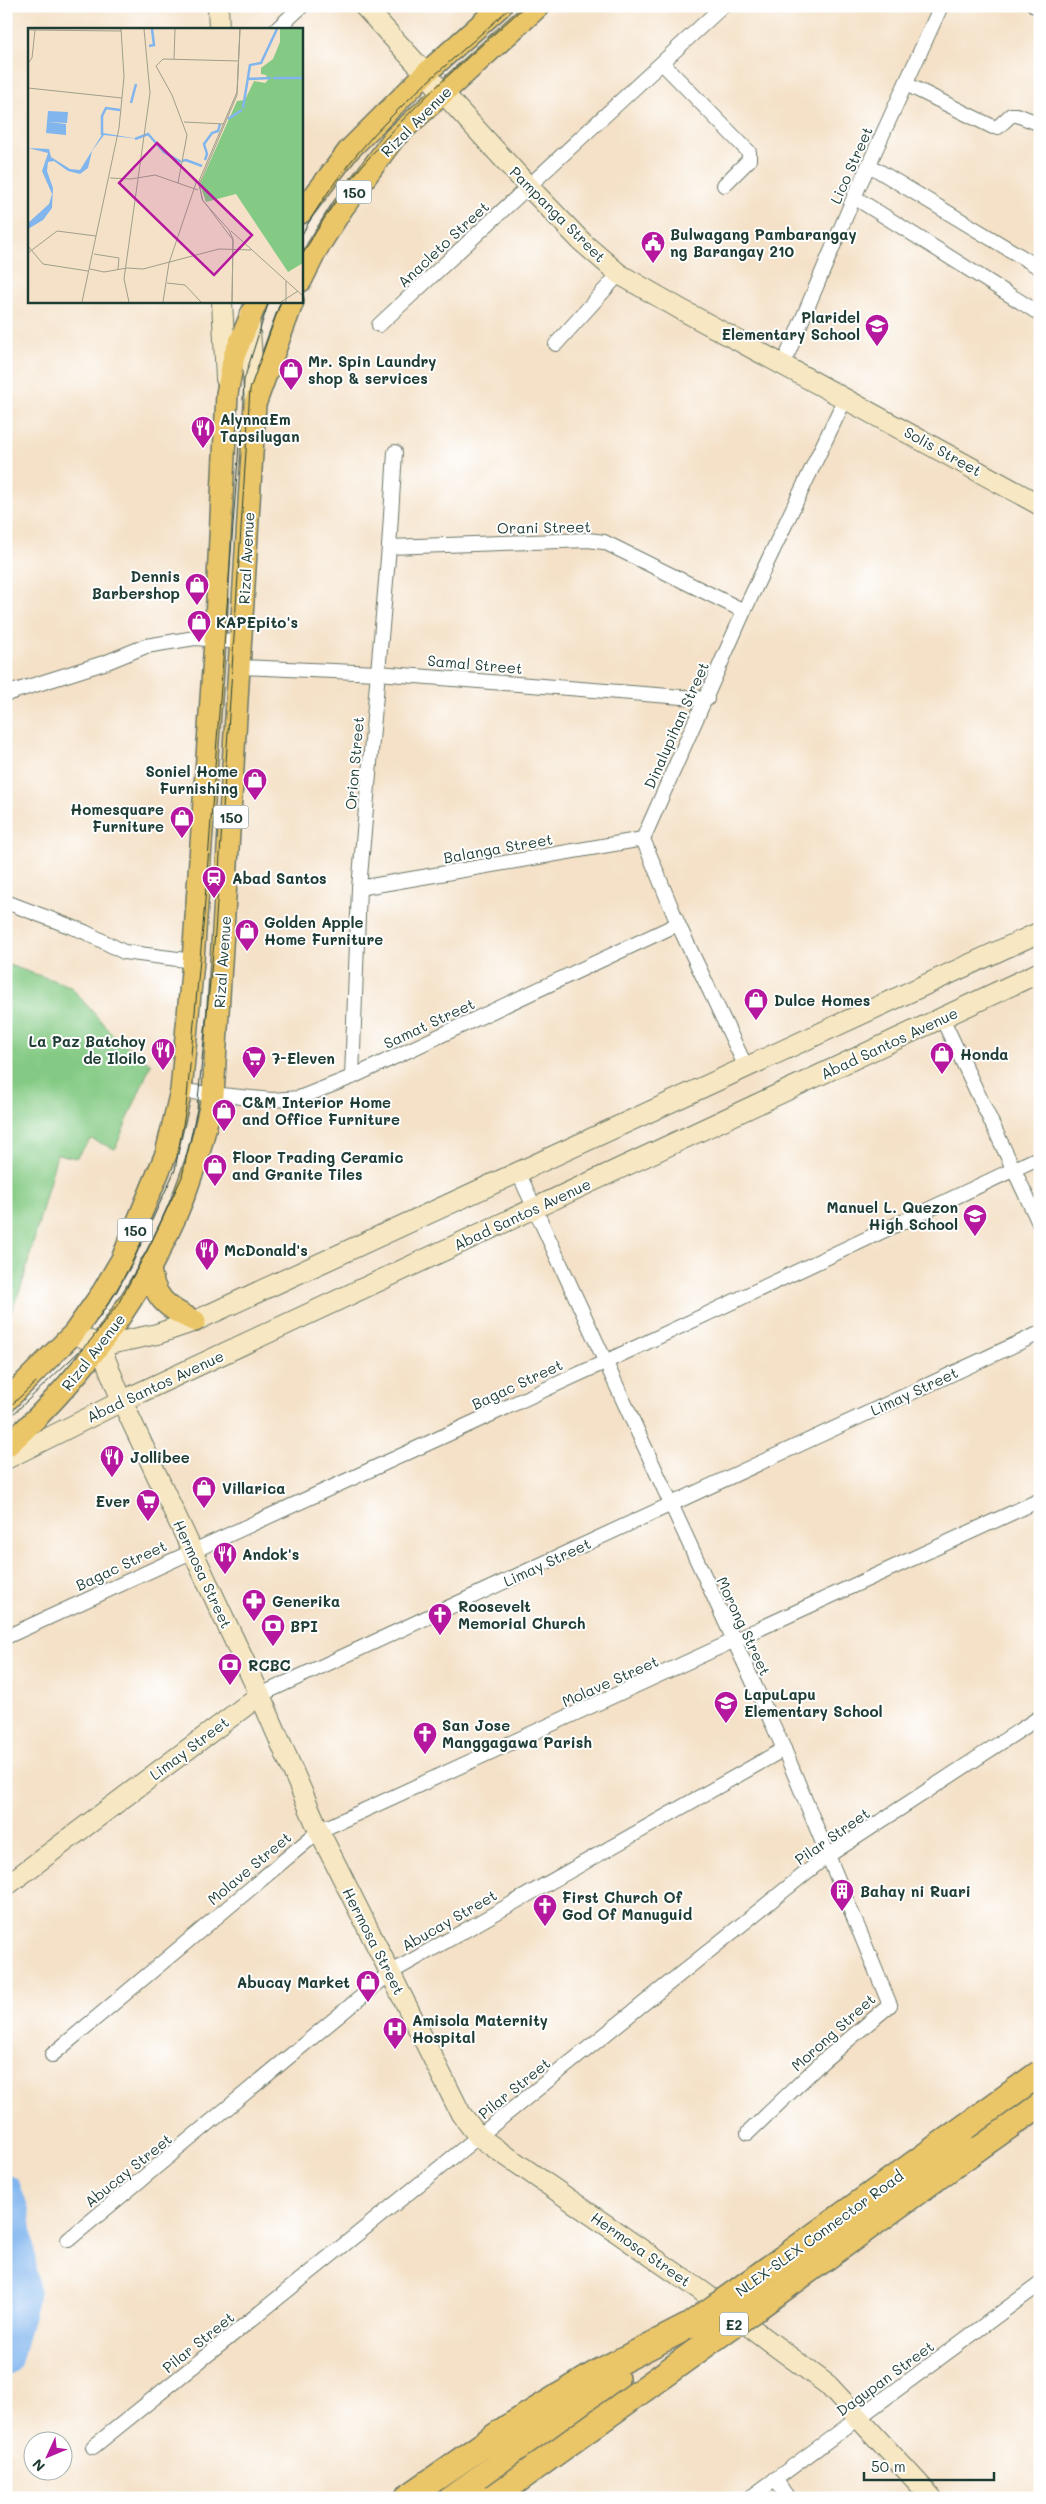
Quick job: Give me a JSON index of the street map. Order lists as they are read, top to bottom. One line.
{"streets":{"highway":["NLEX-SLEX Connector Road","E2"],"main road":["Rizal Avenue","150"],"street":["Lico Street","Pampanga Street","Anacleto Street","Solis Street","Orani Street","Samal Street","Dinalupihan Street","Orion Street","Balanga Street","Samat Street","Abad Santos Avenue","Bagac Street","Limay Street","Hermosa Street","Morong Street","Molave Street","Pilar Street","Abucay Street","Dagupan Street"]},"crossings":[["Rizal Avenue","Pampanga Street"],["Rizal Avenue","Samal Street"],["Rizal Avenue","Samat Street"],["Rizal Avenue","Hermosa Street"],["Lico Street","Pampanga Street"],["Pampanga Street","Anacleto Street"],["Pampanga Street","Solis Street"],["Pampanga Street","Dinalupihan Street"],["Solis Street","Dinalupihan Street"],["Orani Street","Dinalupihan Street"],["Orani Street","Orion Street"],["Samal Street","Dinalupihan Street"],["Samal Street","Orion Street"],["Dinalupihan Street","Balanga Street"],["Orion Street","Balanga Street"],["Orion Street","Samat Street"],["Abad Santos Avenue","Hermosa Street"],["Abad Santos Avenue","Morong Street"],["Bagac Street","Hermosa Street"],["Bagac Street","Morong Street"],["Limay Street","Hermosa Street"],["Limay Street","Morong Street"],["Hermosa Street","Molave Street"],["Hermosa Street","Pilar Street"],["Hermosa Street","Abucay Street"],["Hermosa Street","Dagupan Street"],["Morong Street","Molave Street"],["Morong Street","Pilar Street"],["Morong Street","Abucay Street"]],"places":{"public building":["Bulwagang Pambarangay ng Barangay 210"],"school or university":["Plaridel Elementary School","Manuel L. Quezon High School","LapuLapu Elementary School"],"shop":["Mr. Spin Laundry shop & services","Dennis Barbershop","KAPEpito's","Soniel Home Furnishing","Homesquare Furniture","Golden Apple Home Furniture","Dulce Homes","Honda","C&M Interior Home and Office Furniture","Floor Trading Ceramic and Granite Tiles","Villarica","Abucay Market"],"restaurant":["AlynnaEm Tapsilugan","La Paz Batchoy de Iloilo","McDonald's","Jollibee","Andok's"],"station":["Abad Santos"],"supermarket":["7-Eleven","Ever"],"pharmacy":["Generika"],"church":["Roosevelt Memorial Church","San Jose Manggagawa Parish","First Church Of God Of Manuguid"],"bank":["BPI","RCBC"],"building":["Bahay ni Ruari"],"hospital":["Amisola Maternity Hospital"]},"scale_bar":"50 m","north":"bottom left"}
